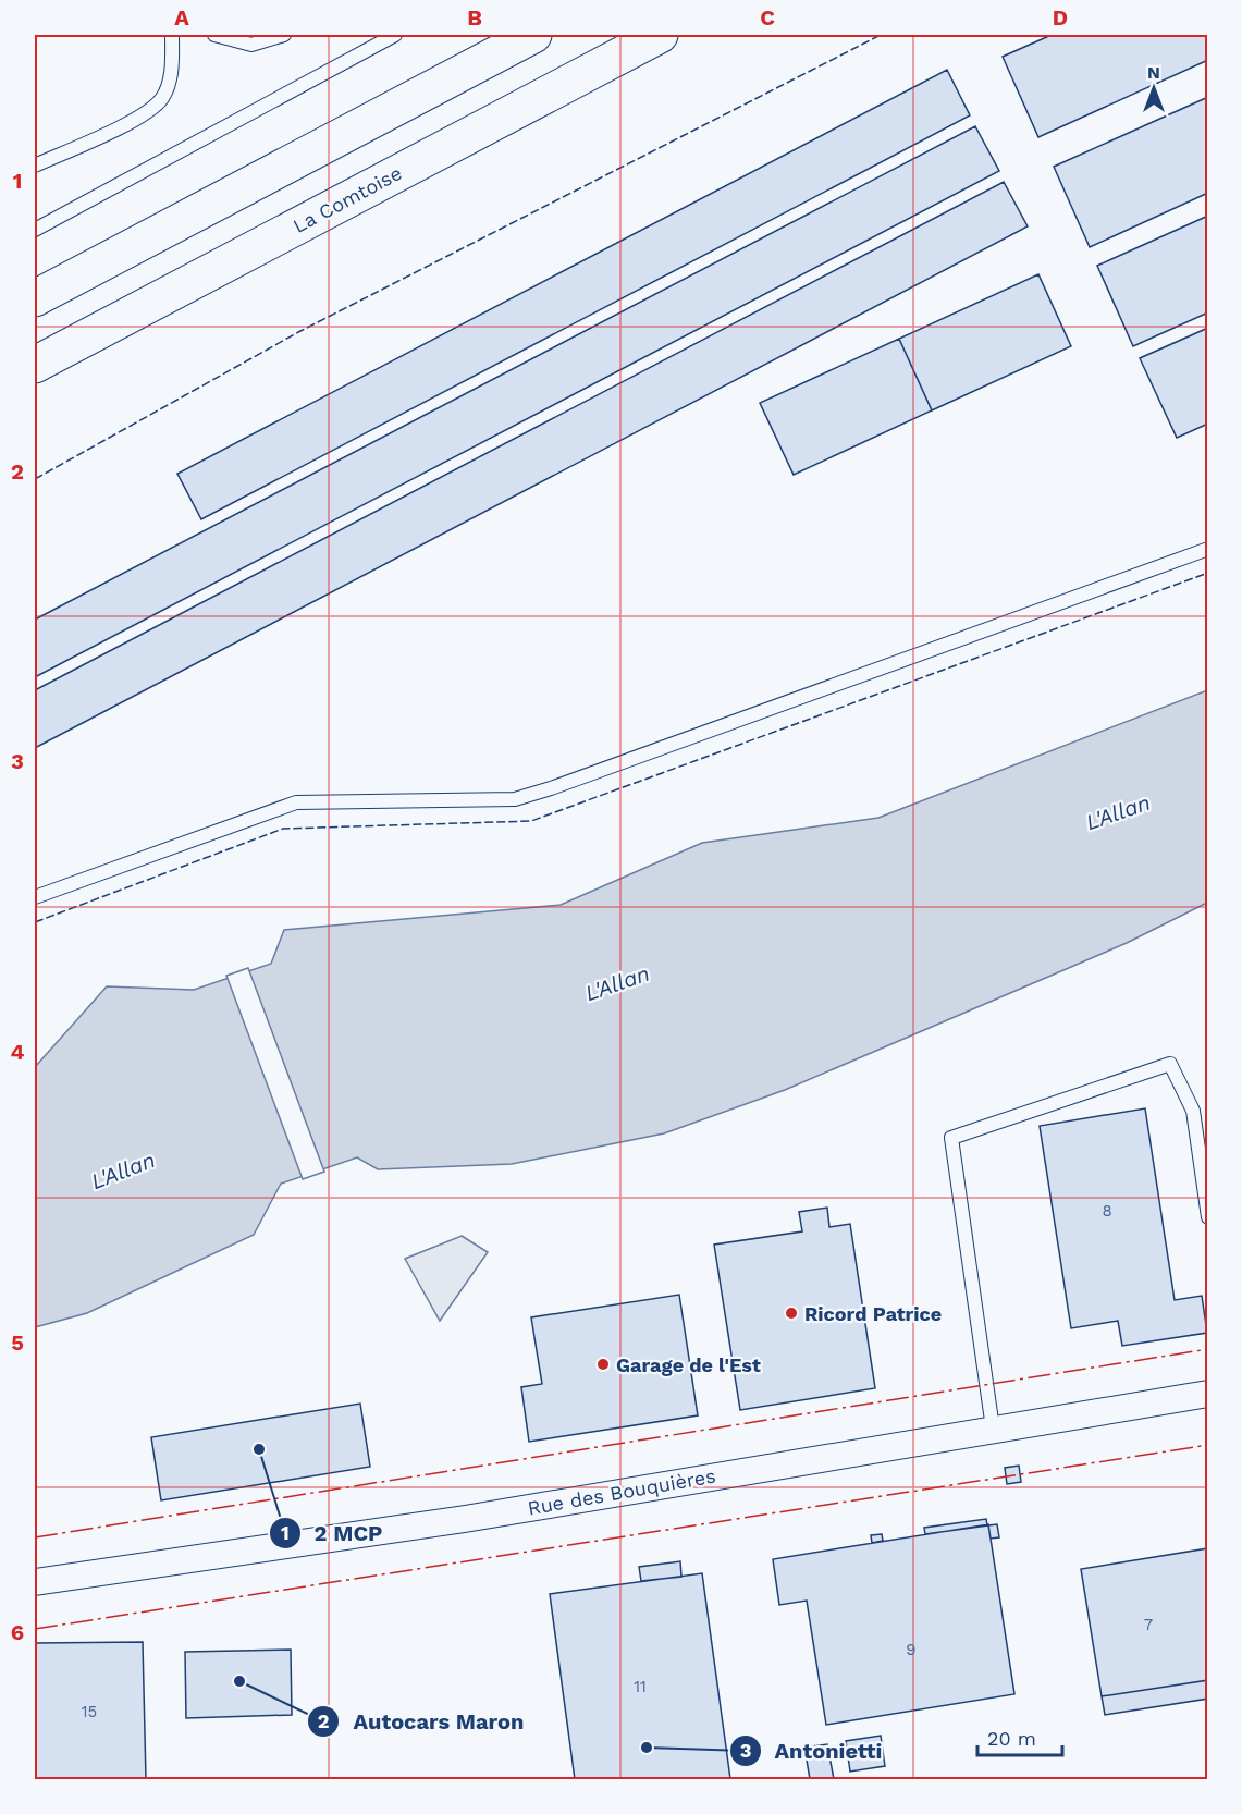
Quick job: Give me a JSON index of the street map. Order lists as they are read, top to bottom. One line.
{"streets":{"highway":["La Comtoise"],"street":["Rue des Bouquières"]},"water":["L'Allan"],"places":["Ricord Patrice","Garage de l'Est","2 MCP","Autocars Maron","Antonietti"],"house_numbers":["8","7","9","11","15"],"scale_bar":"20 m","north":"top","grid":{"columns":["A","B","C","D"],"rows":["1","2","3","4","5","6"]}}
